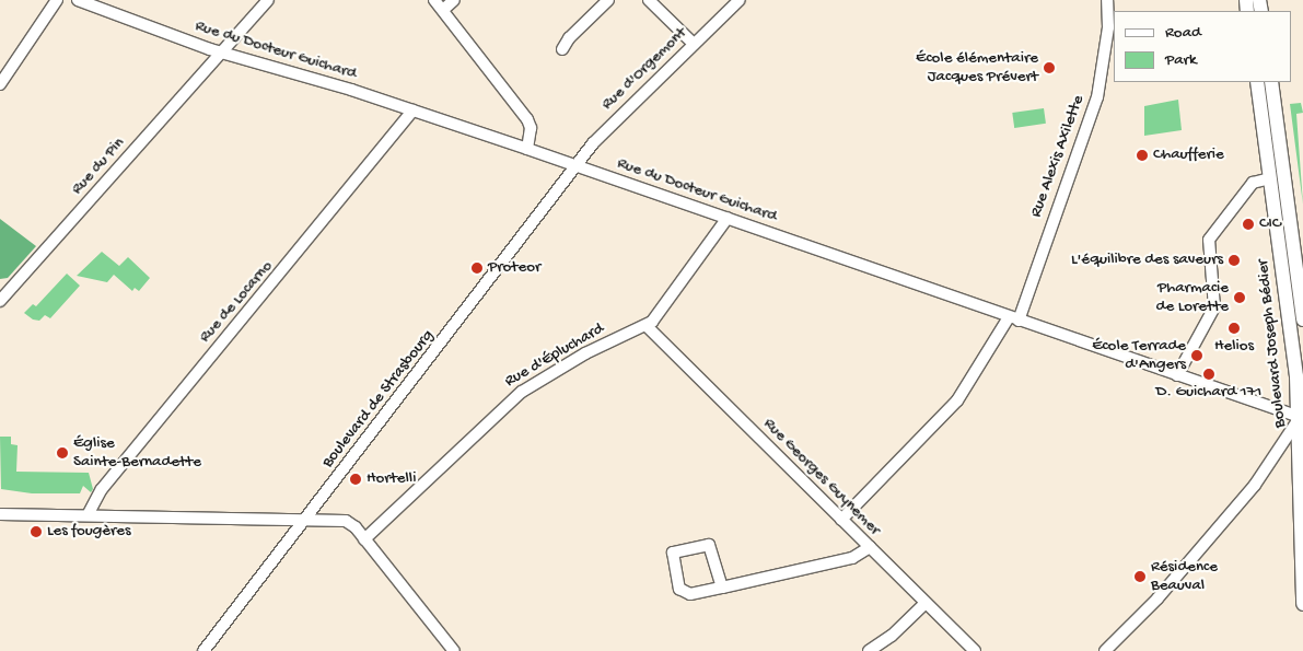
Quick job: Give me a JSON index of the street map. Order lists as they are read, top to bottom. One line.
{"streets":{"main road":["Boulevard Joseph Bédier"],"street":["Rue du Docteur Guichard","Rue d'Orgemont","Rue Alexis Axilette","Rue du Pin","Rue de Locarno","Rue d'Épluchard","Boulevard de Strasbourg","Rue Georges Guynemer"]},"crossings":[["Rue du Docteur Guichard","Rue d'Orgemont"],["Rue du Docteur Guichard","Rue Alexis Axilette"],["Rue du Docteur Guichard","Rue du Pin"],["Rue du Docteur Guichard","Rue de Locarno"],["Rue du Docteur Guichard","Boulevard Joseph Bédier"],["Rue du Docteur Guichard","Rue d'Épluchard"],["Rue du Docteur Guichard","Boulevard de Strasbourg"],["Rue d'Orgemont","Boulevard de Strasbourg"],["Rue Alexis Axilette","Rue Georges Guynemer"],["Rue d'Épluchard","Rue Georges Guynemer"]],"places":["École élémentaire Jacques Prévert","Chaufferie","CIC","L'équilibre des saveurs","Proteor","Pharmacie de Lorette","Helios","École Terrade d'Angers","D. Guichard 171","Église Sainte-Bernadette","Hortelli","Les fougères","Résidence Beauval"],"legend":["Road","Park"]}
